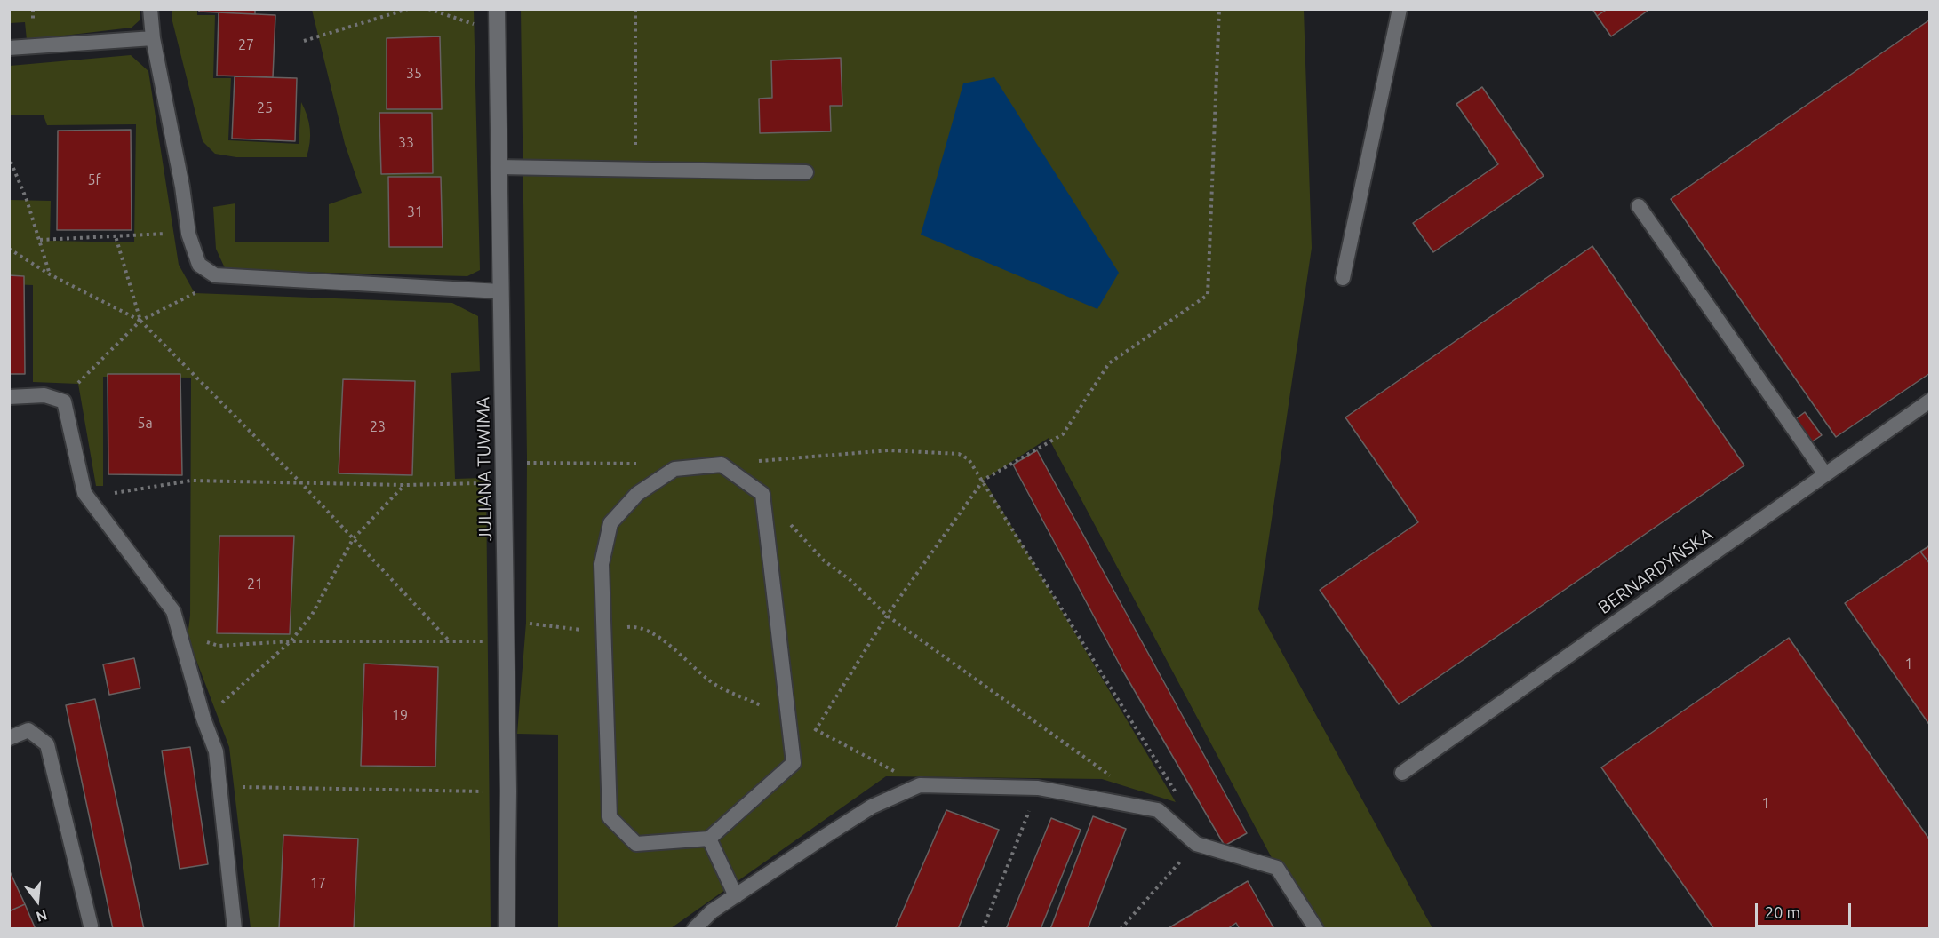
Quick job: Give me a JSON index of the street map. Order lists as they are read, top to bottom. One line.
{"streets":{"street":["JULIANA TUWIMA"],"lane":["BERNARDYŃSKA"]},"house_numbers":["27","35","25","33","5f","31","5a","23","21","1","19","1","17"],"scale_bar":"20 m","north":"bottom"}
